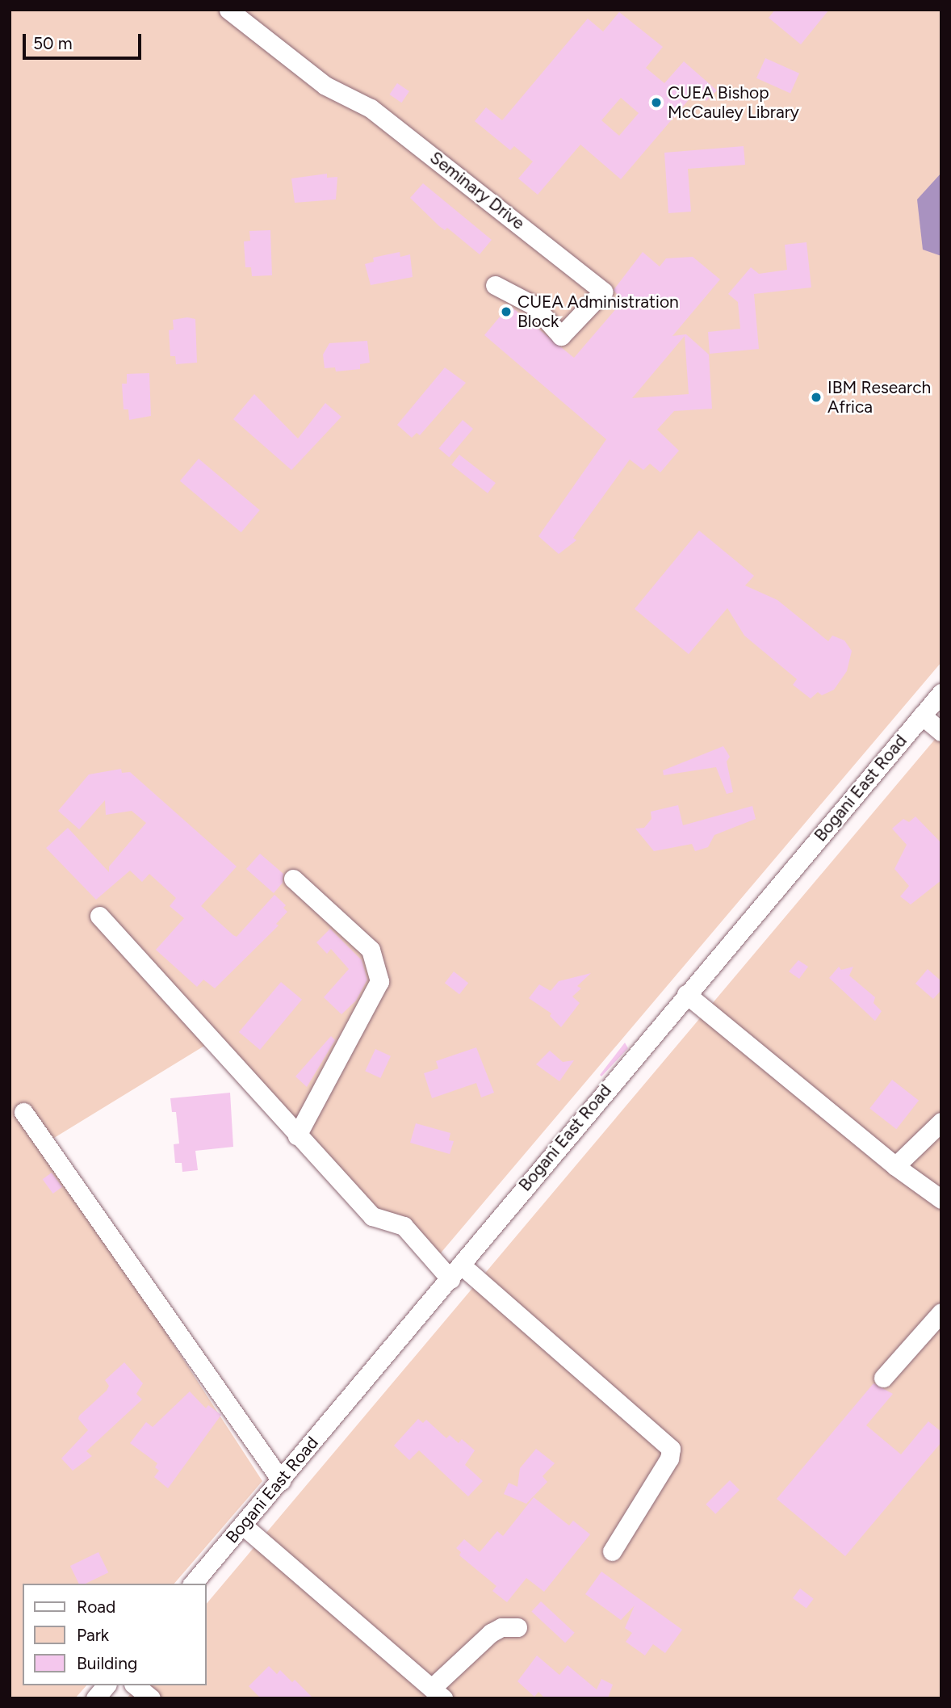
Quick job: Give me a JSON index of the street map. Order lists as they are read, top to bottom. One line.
{"streets":{"street":["Seminary Drive","Bogani East Road"]},"places":["CUEA Bishop McCauley Library","CUEA Administration Block","IBM Research Africa"],"legend":["Road","Park","Building"],"scale_bar":"50 m"}
